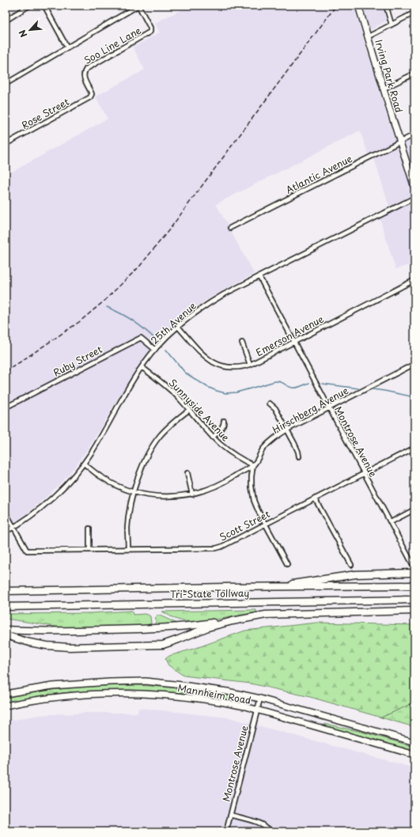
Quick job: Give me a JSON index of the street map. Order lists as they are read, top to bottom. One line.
{"streets":{"highway":["Tri-State Tollway"],"main road":["Irving Park Road","Mannheim Road"],"street":["Soo Line Lane","Rose Street","Atlantic Avenue","25th Avenue","Emerson Avenue","Ruby Street","Sunnyside Avenue","Hirschberg Avenue","Montrose Avenue","Scott Street"]},"crossings":[["Soo Line Lane","Rose Street"],["Irving Park Road","Atlantic Avenue"],["25th Avenue","Emerson Avenue"],["25th Avenue","Ruby Street"],["25th Avenue","Sunnyside Avenue"],["25th Avenue","Hirschberg Avenue"],["25th Avenue","Montrose Avenue"],["25th Avenue","Scott Street"],["Emerson Avenue","Montrose Avenue"],["Sunnyside Avenue","Hirschberg Avenue"],["Hirschberg Avenue","Montrose Avenue"],["Montrose Avenue","Scott Street"],["Montrose Avenue","Mannheim Road"]],"north":"bottom left"}
